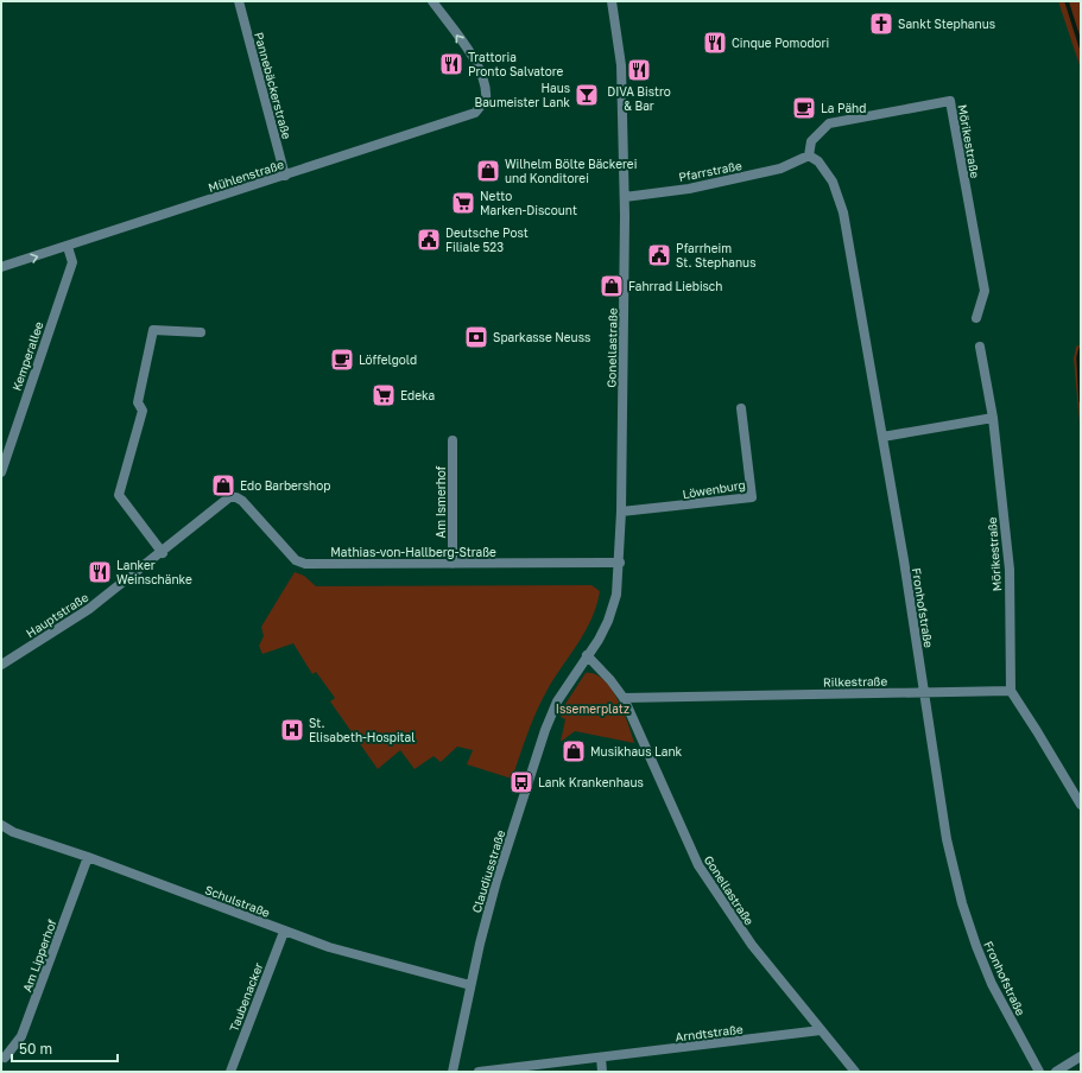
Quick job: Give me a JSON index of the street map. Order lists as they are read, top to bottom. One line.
{"streets":{"street":["Pannebäckerstraße","Mörikestraße","Pfarrstraße","Mühlenstraße","Gonellastraße","Kemperallee","Löwenburg","Am Ismerhof","Mathias-von-Hallberg-Straße","Fronhofstraße","Hauptstraße","Rilkestraße","Claudiusstraße","Schulstraße","Am Lipperhof","Taubenacker","Arndtstraße"]},"crossings":[["Pannebäckerstraße","Mühlenstraße"],["Mörikestraße","Pfarrstraße"],["Mörikestraße","Fronhofstraße"],["Mörikestraße","Rilkestraße"],["Pfarrstraße","Gonellastraße"],["Pfarrstraße","Fronhofstraße"],["Mühlenstraße","Kemperallee"],["Gonellastraße","Löwenburg"],["Gonellastraße","Mathias-von-Hallberg-Straße"],["Gonellastraße","Rilkestraße"],["Gonellastraße","Claudiusstraße"],["Gonellastraße","Arndtstraße"],["Am Ismerhof","Mathias-von-Hallberg-Straße"],["Mathias-von-Hallberg-Straße","Hauptstraße"],["Fronhofstraße","Rilkestraße"],["Claudiusstraße","Schulstraße"],["Schulstraße","Am Lipperhof"],["Schulstraße","Taubenacker"]],"parks":["Issemerplatz"],"places":{"church":["Sankt Stephanus"],"restaurant":["Cinque Pomodori","Trattoria Pronto Salvatore","DIVA Bistro & Bar","Lanker Weinschänke"],"bar":["Haus Baumeister Lank"],"cafe":["La Pähd","Löffelgold"],"shop":["Wilhelm Bölte Bäckerei und Konditorei","Fahrrad Liebisch","Edo Barbershop","Musikhaus Lank"],"supermarket":["Netto Marken-Discount","Edeka"],"public building":["Deutsche Post Filiale 523","Pfarrheim St. Stephanus"],"bank":["Sparkasse Neuss"],"hospital":["St. Elisabeth-Hospital"],"bus stop":["Lank Krankenhaus"]},"scale_bar":"50 m"}
